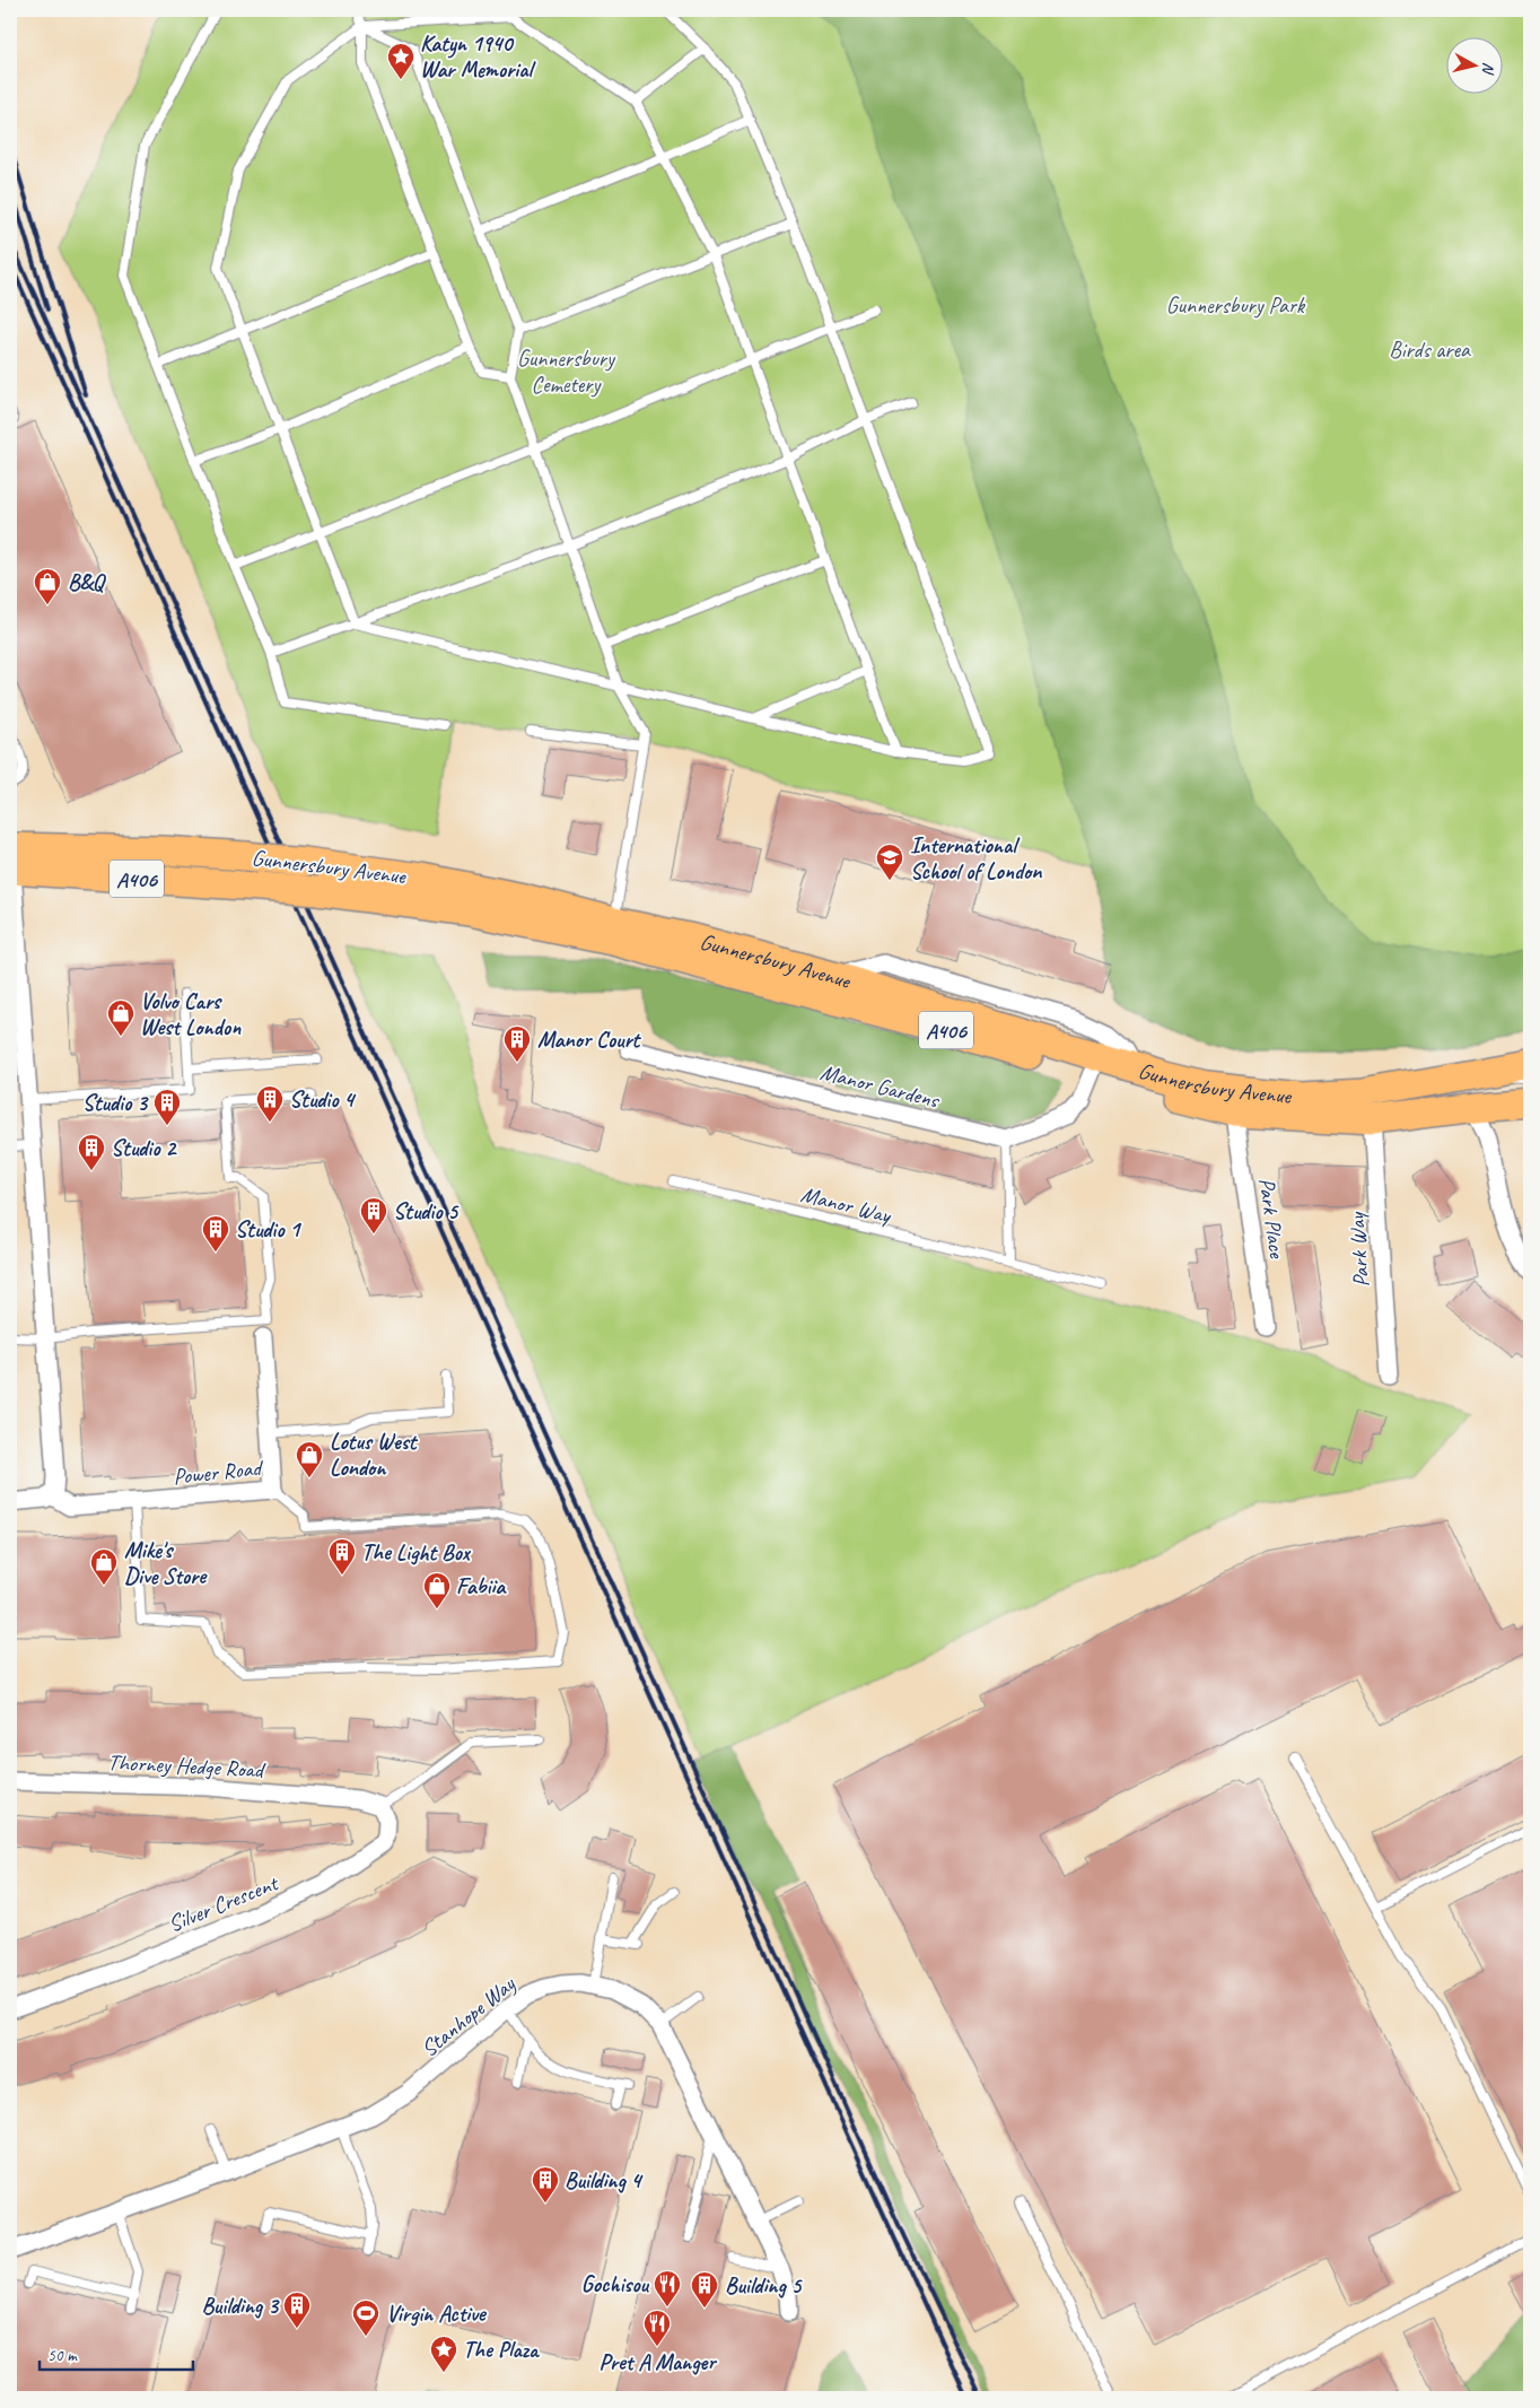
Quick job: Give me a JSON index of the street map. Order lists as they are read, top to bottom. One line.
{"streets":{"highway":["Gunnersbury Avenue","A406"],"street":["Manor Gardens","Park Place","Park Way","Power Road","Thorney Hedge Road","Silver Crescent","Stanhope Way"],"lane":["Manor Way"]},"crossings":[["Gunnersbury Avenue","Park Place"],["Gunnersbury Avenue","Park Way"],["Thorney Hedge Road","Silver Crescent"]],"parks":["Gunnersbury Park","Birds area","Gunnersbury Cemetery"],"places":{"place":["Katyn 1940 War Memorial","The Plaza"],"shop":["B&Q","Volvo Cars West London","Lotus West London","Mike's Dive Store","Fabiia"],"school or university":["International School of London"],"building":["Manor Court","Studio 4","Studio 3","Studio 2","Studio 5","Studio 1","The Light Box","Building 4","Building 5","Building 3"],"restaurant":["Gochisou","Pret A Manger"],"sports":["Virgin Active"]},"scale_bar":"50 m","north":"right"}
